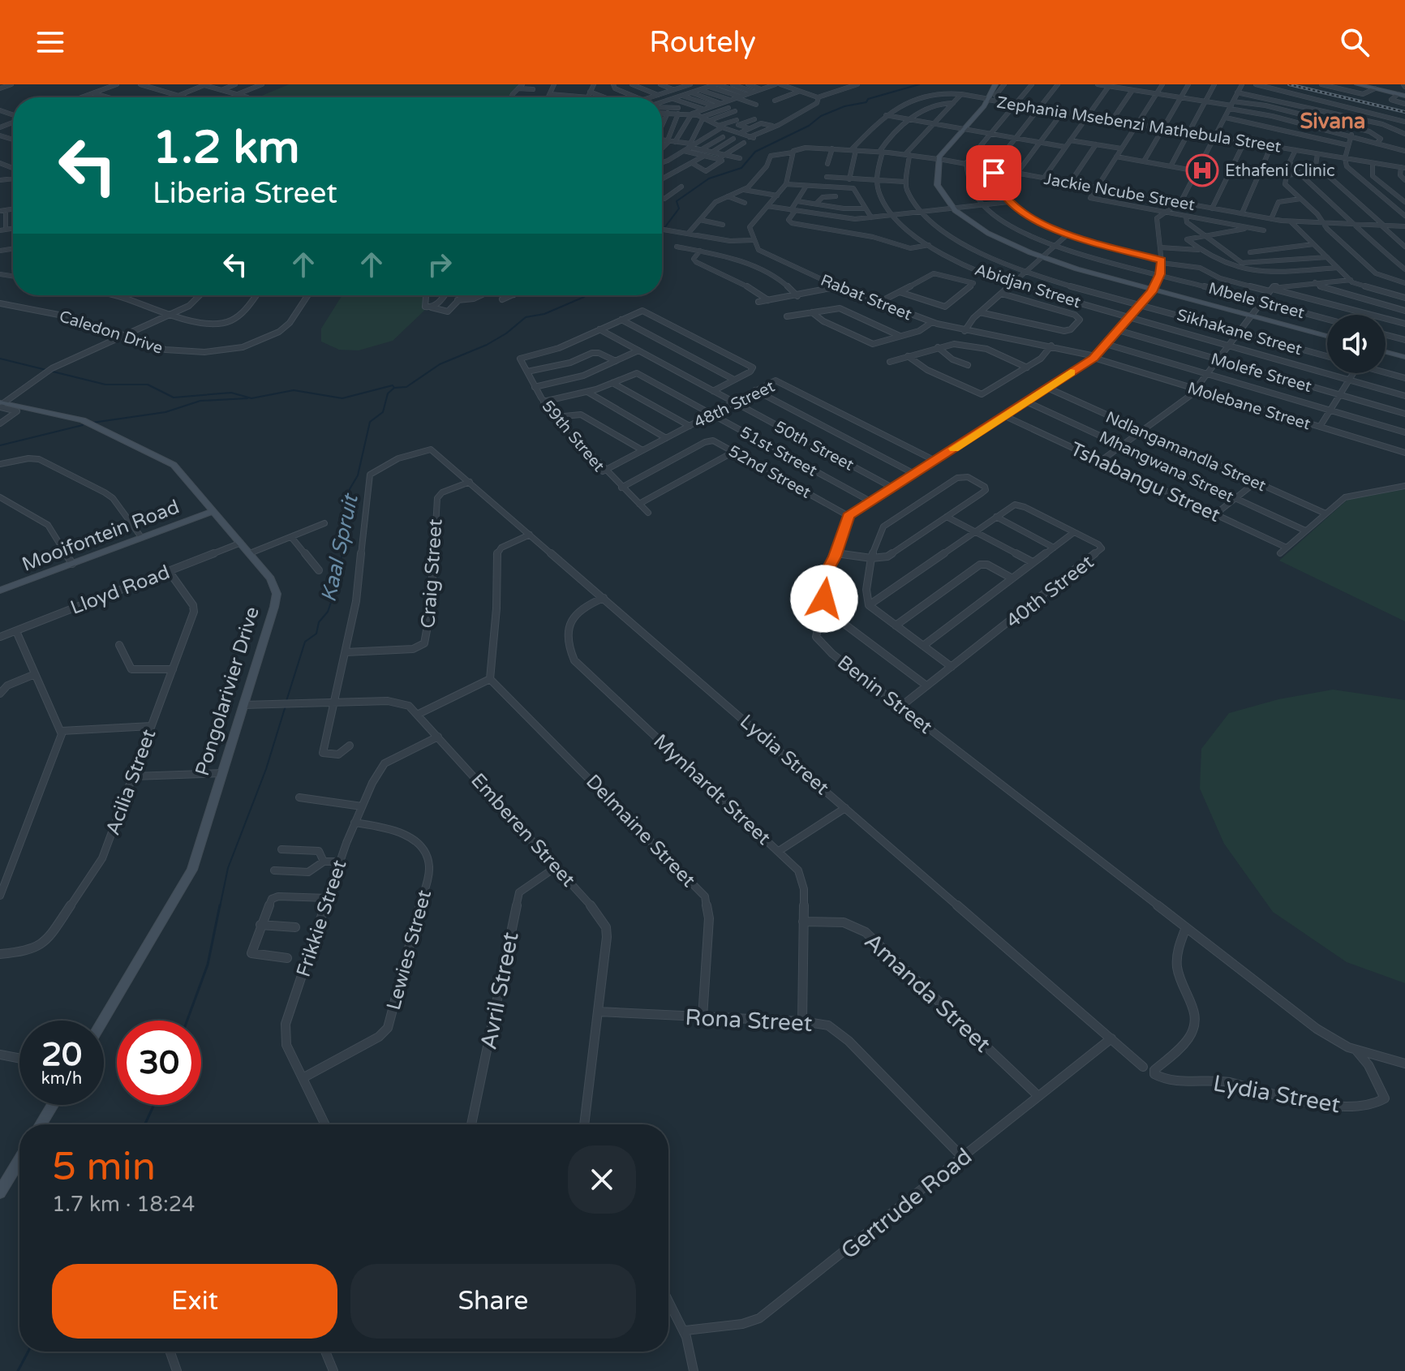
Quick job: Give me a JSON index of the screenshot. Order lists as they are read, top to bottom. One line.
{"streets":{"street":["Zephania Msebenzi Mathebula Street","Jackie Ncube Street","Abidjan Street","Rabat Street","Mbele Street","Caledon Drive","Sikhakane Street","Molefe Street","48th Street","Molebane Street","59th Street","50th Street","51st Street","Ndlangamandla Street","Mhangwana Street","52nd Street","Tshabangu Street","Mooifontein Road","Craig Street","Lloyd Road","40th Street","Pongolarivier Drive","Benin Street","Lydia Street","Acilia Street","Mynhardt Street","Emberen Street","Delmaine Street","Frikkie Street","Lewies Street","Avril Street","Amanda Street","Rona Street","Gertrude Road"]},"crossings":[["Zephania Msebenzi Mathebula Street","Jackie Ncube Street"],["Rabat Street","Molebane Street"],["48th Street","59th Street"],["48th Street","50th Street"],["48th Street","51st Street"],["59th Street","51st Street"],["59th Street","52nd Street"],["52nd Street","Benin Street"],["Mooifontein Road","Pongolarivier Drive"],["Craig Street","Lydia Street"],["Lloyd Road","Pongolarivier Drive"],["Lloyd Road","Acilia Street"],["40th Street","Benin Street"],["Pongolarivier Drive","Emberen Street"],["Benin Street","Lydia Street"],["Lydia Street","Mynhardt Street"],["Lydia Street","Gertrude Road"],["Mynhardt Street","Amanda Street"],["Mynhardt Street","Rona Street"],["Emberen Street","Frikkie Street"],["Emberen Street","Avril Street"],["Emberen Street","Rona Street"],["Delmaine Street","Rona Street"],["Frikkie Street","Lewies Street"],["Amanda Street","Gertrude Road"],["Rona Street","Gertrude Road"]],"districts":["Sivana"],"water":["Kaal Spruit"],"places":{"hospital":["Ethafeni Clinic"]},"page":{"header":"Routely","turn":["1.2 km","Liberia Street"],"speed":"20 km/h","limit":"30","heading":["5 min","1.7 km · 18:24"],"buttons":["Exit","Share"]}}
